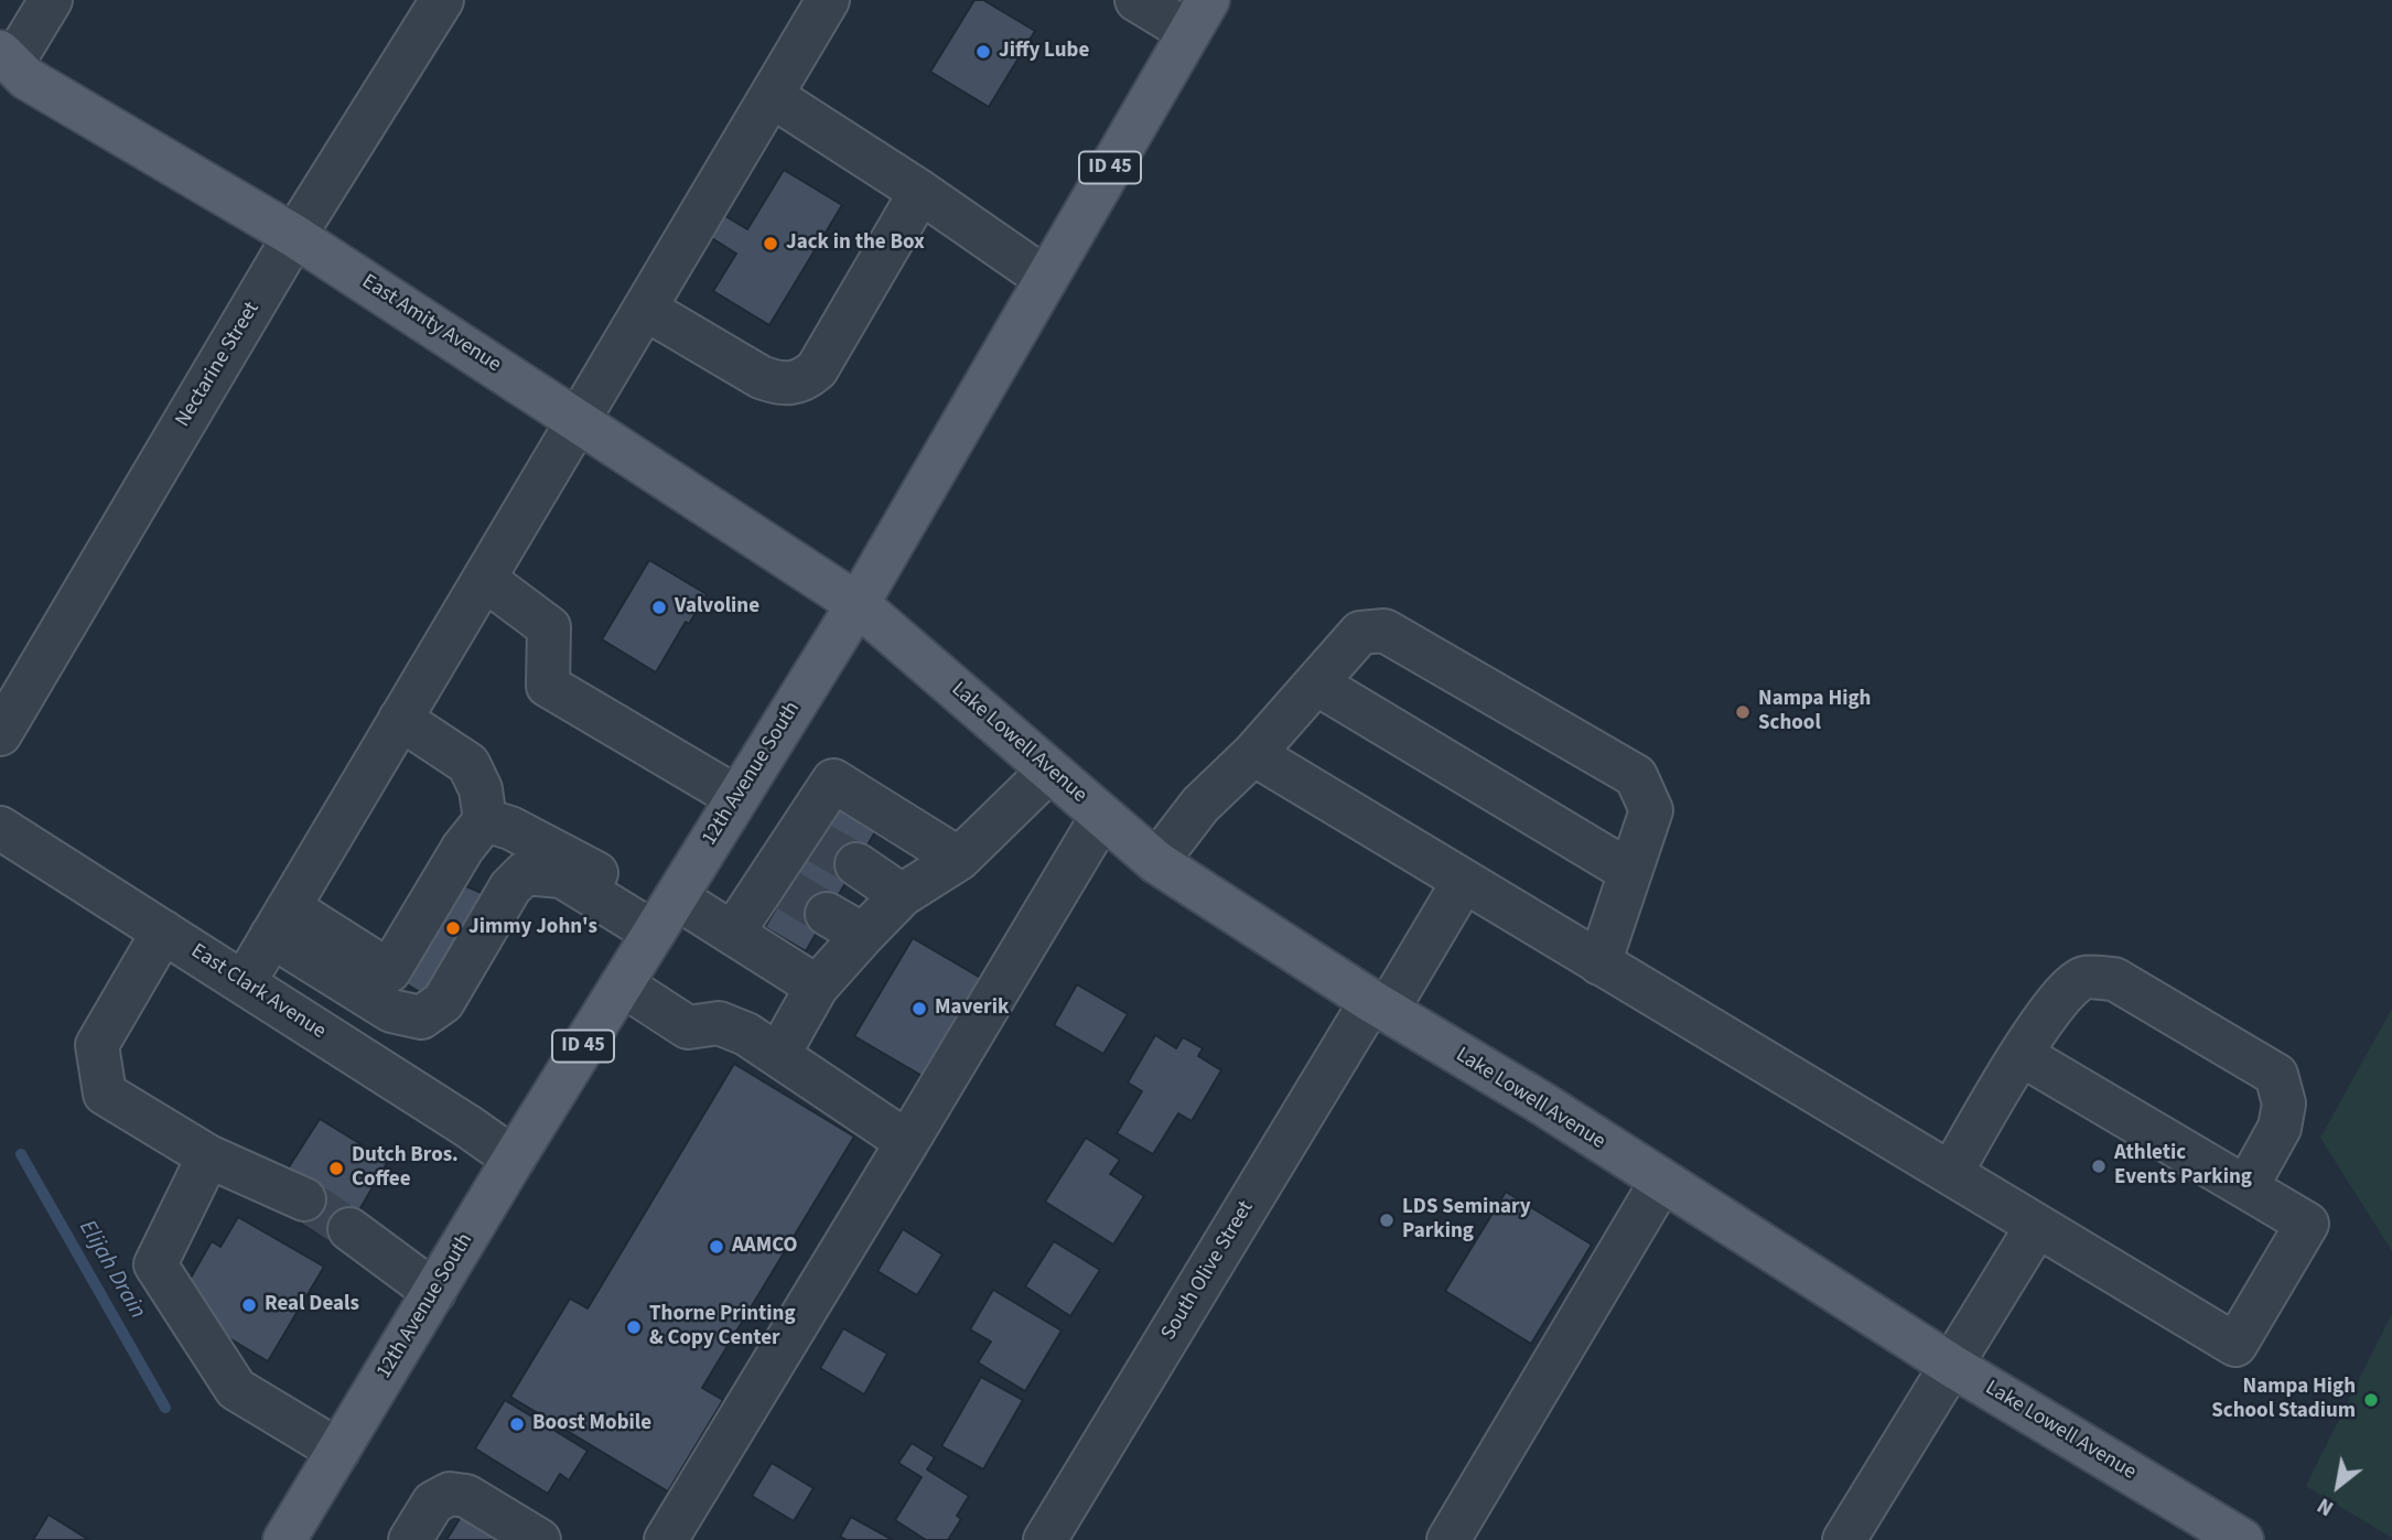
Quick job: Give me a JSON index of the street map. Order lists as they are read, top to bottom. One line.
{"streets":{"main road":["ID 45","East Amity Avenue","Lake Lowell Avenue","12th Avenue South"],"street":["Nectarine Street","East Clark Avenue","South Olive Street"]},"crossings":[["East Amity Avenue","Nectarine Street"],["East Amity Avenue","Lake Lowell Avenue"],["East Amity Avenue","12th Avenue South"],["Lake Lowell Avenue","12th Avenue South"],["Lake Lowell Avenue","South Olive Street"],["12th Avenue South","East Clark Avenue"]],"water":["Elijah Drain"],"places":["Jiffy Lube","Jack in the Box","Valvoline","Nampa High School","Jimmy John's","Maverik","Athletic Events Parking","Dutch Bros. Coffee","LDS Seminary Parking","AAMCO","Real Deals","Thorne Printing & Copy Center","Nampa High School Stadium","Boost Mobile"],"north":"bottom left"}
